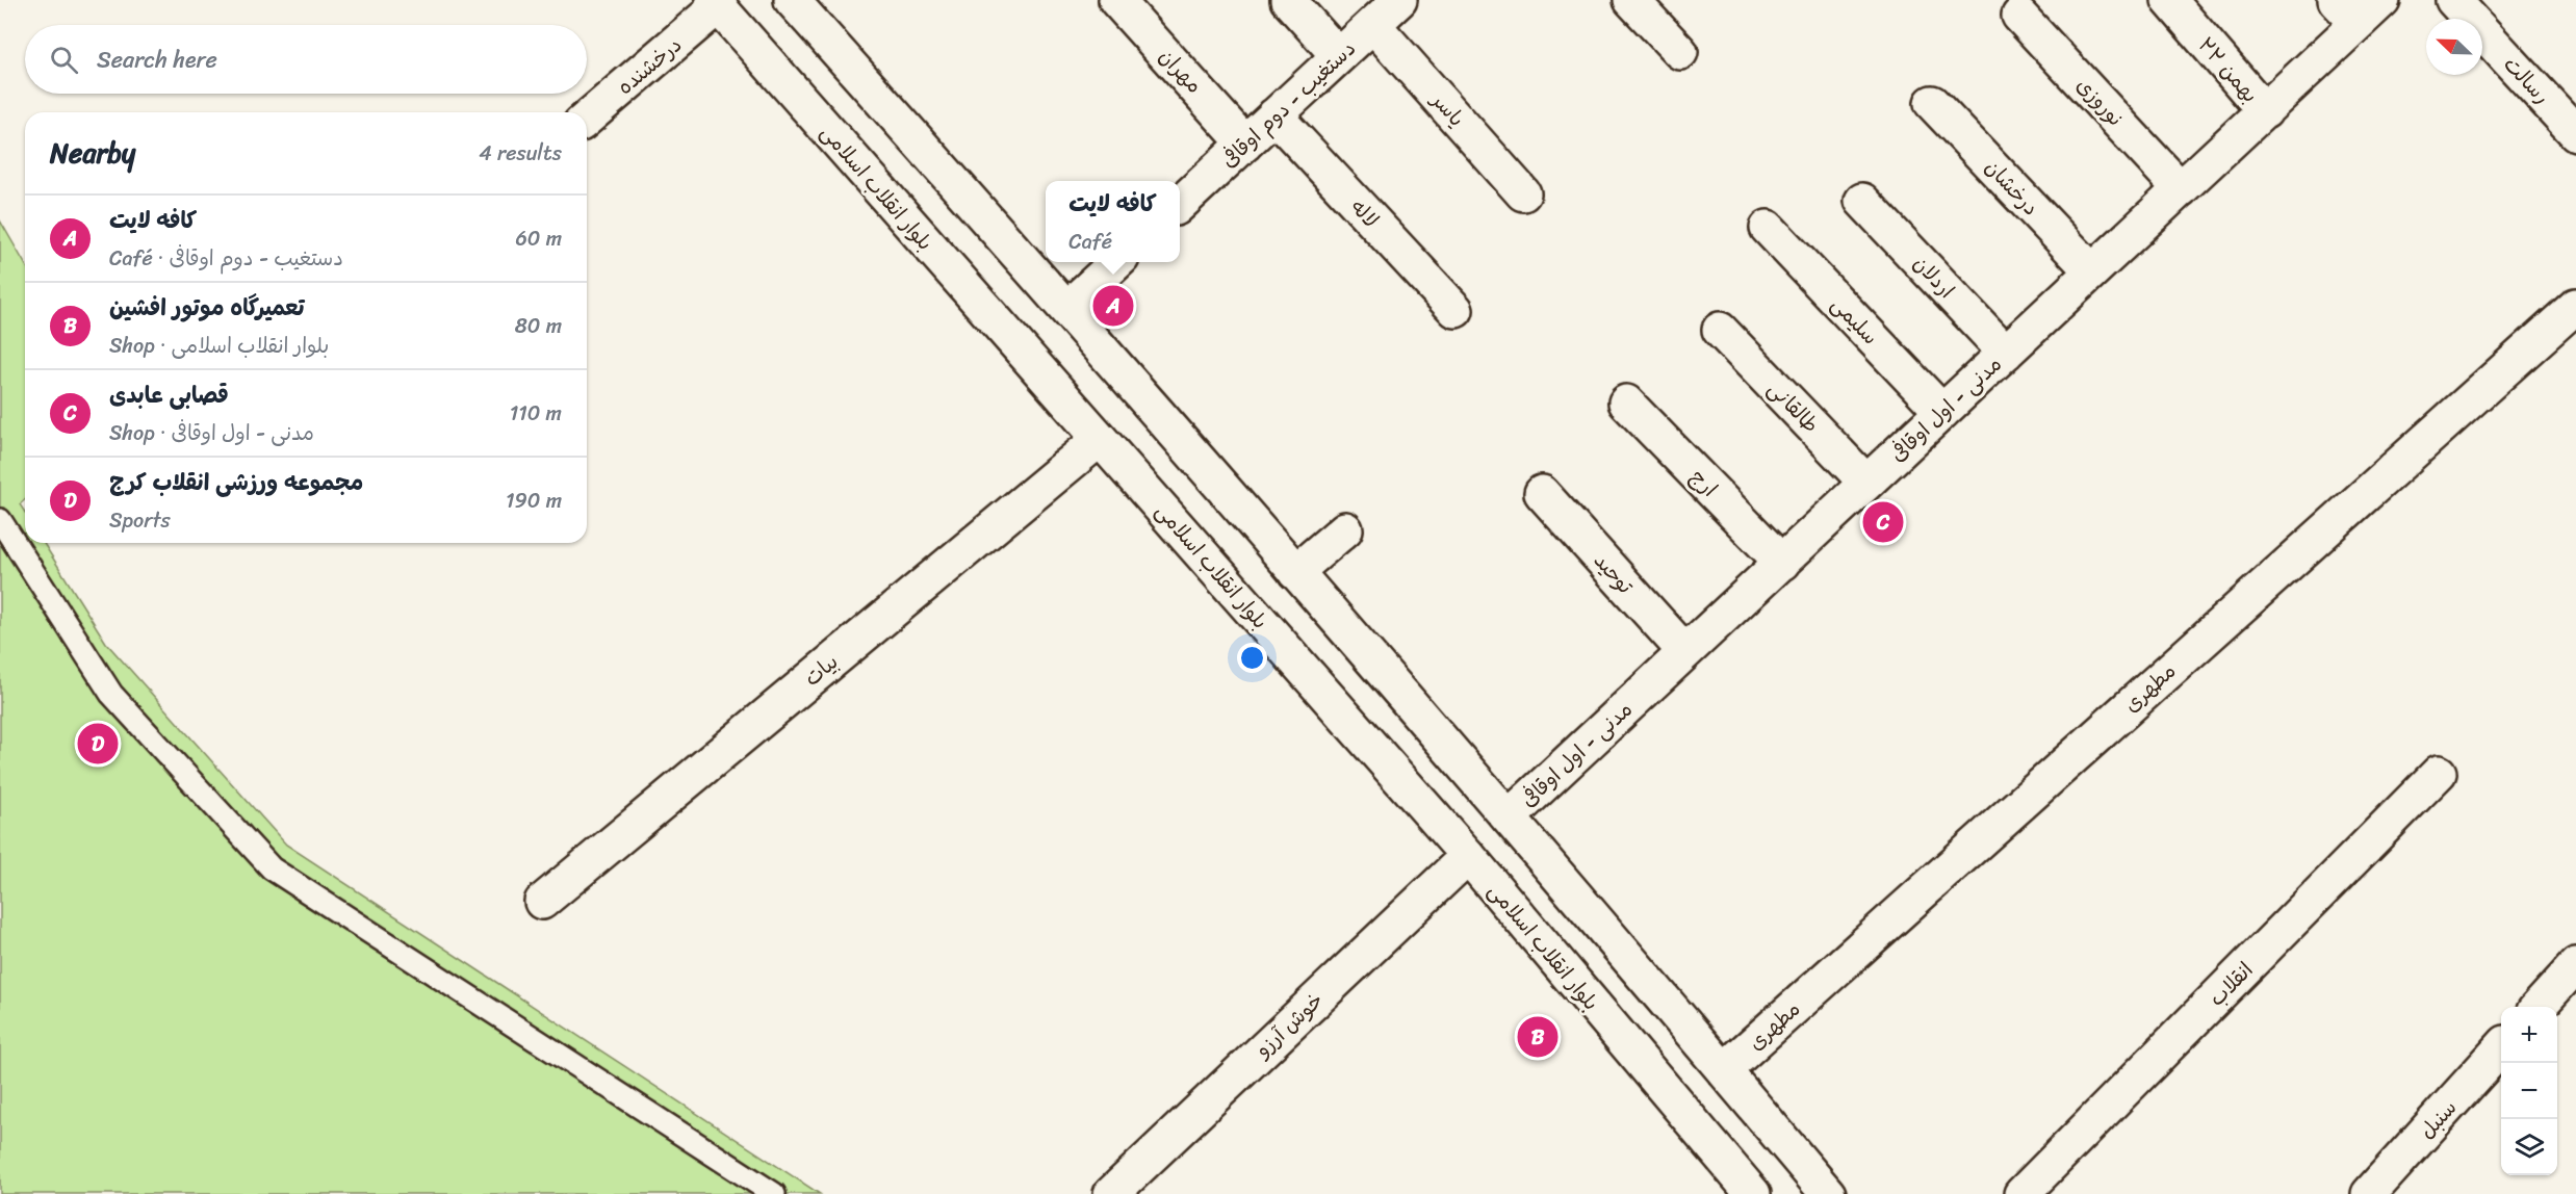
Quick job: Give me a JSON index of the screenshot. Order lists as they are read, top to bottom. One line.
{"streets":{"street":["درخشنده","۲۲ بهمن","مهران","رسالت","نوروزی","دستغیب - دوم اوقافی","یاسر","بلوار انقلاب اسلامی","درخشان","لاله","اردلان","سلیمی","طالقانی","مدنی - اول اوقافی","ارج","توحید","بیات","مطهری","انقلاب","خوش آرزو","سنبل"]},"crossings":[["درخشنده","بلوار انقلاب اسلامی"],["۲۲ بهمن","مدنی - اول اوقافی"],["مهران","دستغیب - دوم اوقافی"],["نوروزی","مدنی - اول اوقافی"],["دستغیب - دوم اوقافی","یاسر"],["دستغیب - دوم اوقافی","لاله"],["بلوار انقلاب اسلامی","بیات"],["بلوار انقلاب اسلامی","خوش آرزو"],["درخشان","مدنی - اول اوقافی"],["اردلان","مدنی - اول اوقافی"],["سلیمی","مدنی - اول اوقافی"],["طالقانی","مدنی - اول اوقافی"],["مدنی - اول اوقافی","ارج"],["مدنی - اول اوقافی","توحید"]],"north":"top left","page":{"search":"Search here","heading":["Nearby","4 results"],"popup":["کافه لایت","Café"],"list":[{"mark":"A","name":"کافه لایت","note":"Café · دستغیب - دوم اوقافی","value":"60 m"},{"mark":"B","name":"تعمیرگاه موتور افشین","note":"Shop · بلوار انقلاب اسلامی","value":"80 m"},{"mark":"C","name":"قصابی عابدی","note":"Shop · مدنی - اول اوقافی","value":"110 m"},{"mark":"D","name":"مجموعه ورزشی انقلاب کرج","note":"Sports","value":"190 m"}],"pins":["A","C","D","B"],"map_buttons":["+","−"]}}
